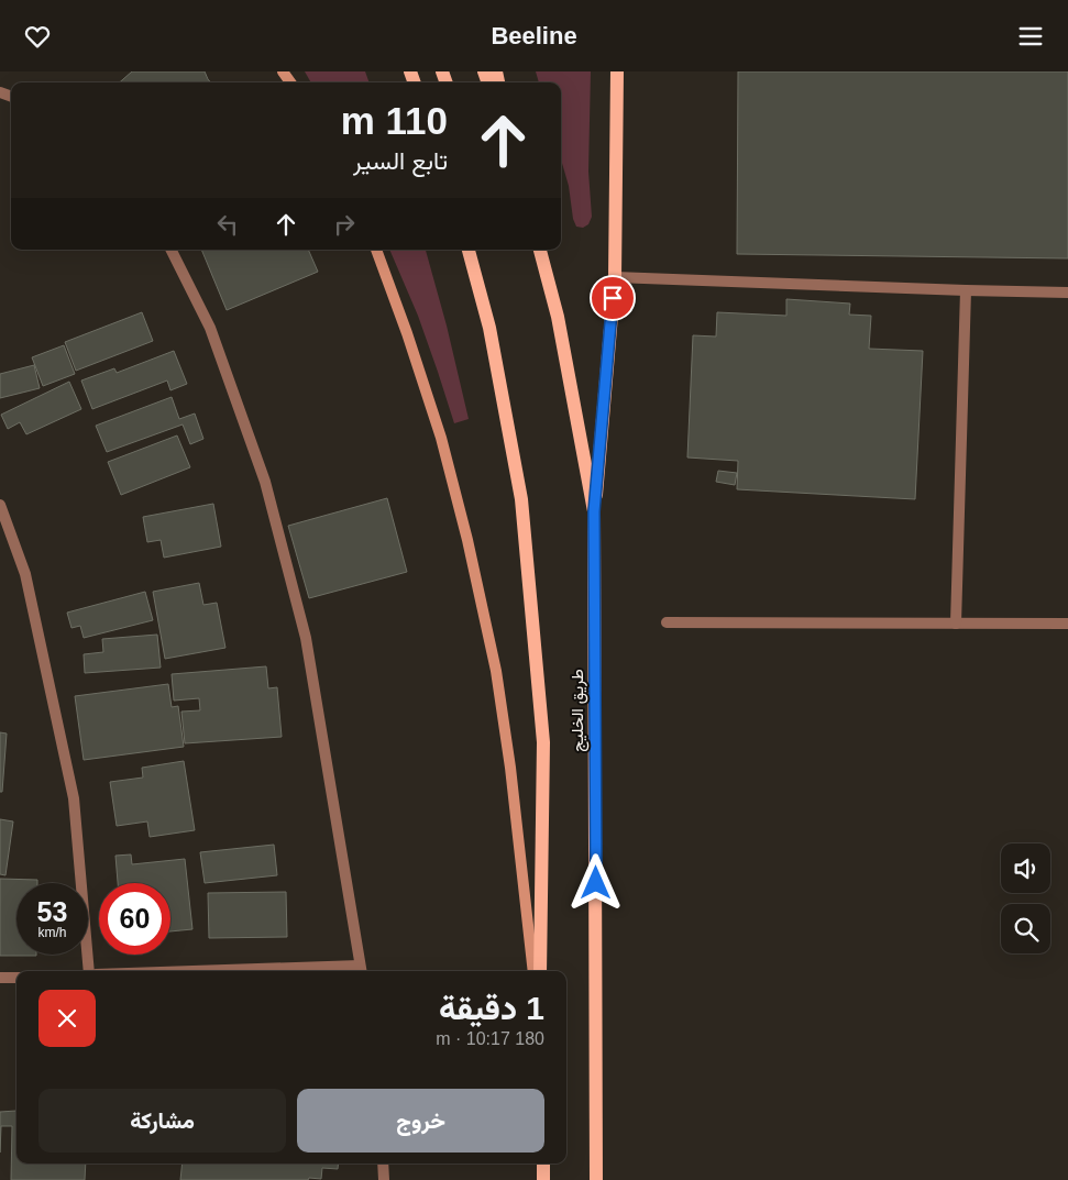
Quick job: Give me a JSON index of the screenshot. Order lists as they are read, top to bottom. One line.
{"streets":{"main road":["طريق الخليج"]},"page":{"header":"Beeline","turn":["110 m","تابع السير"],"speed":"53 km/h","limit":"60","heading":["1 دقيقة","180 m · 10:17"],"buttons":["خروج","مشاركة"]}}
